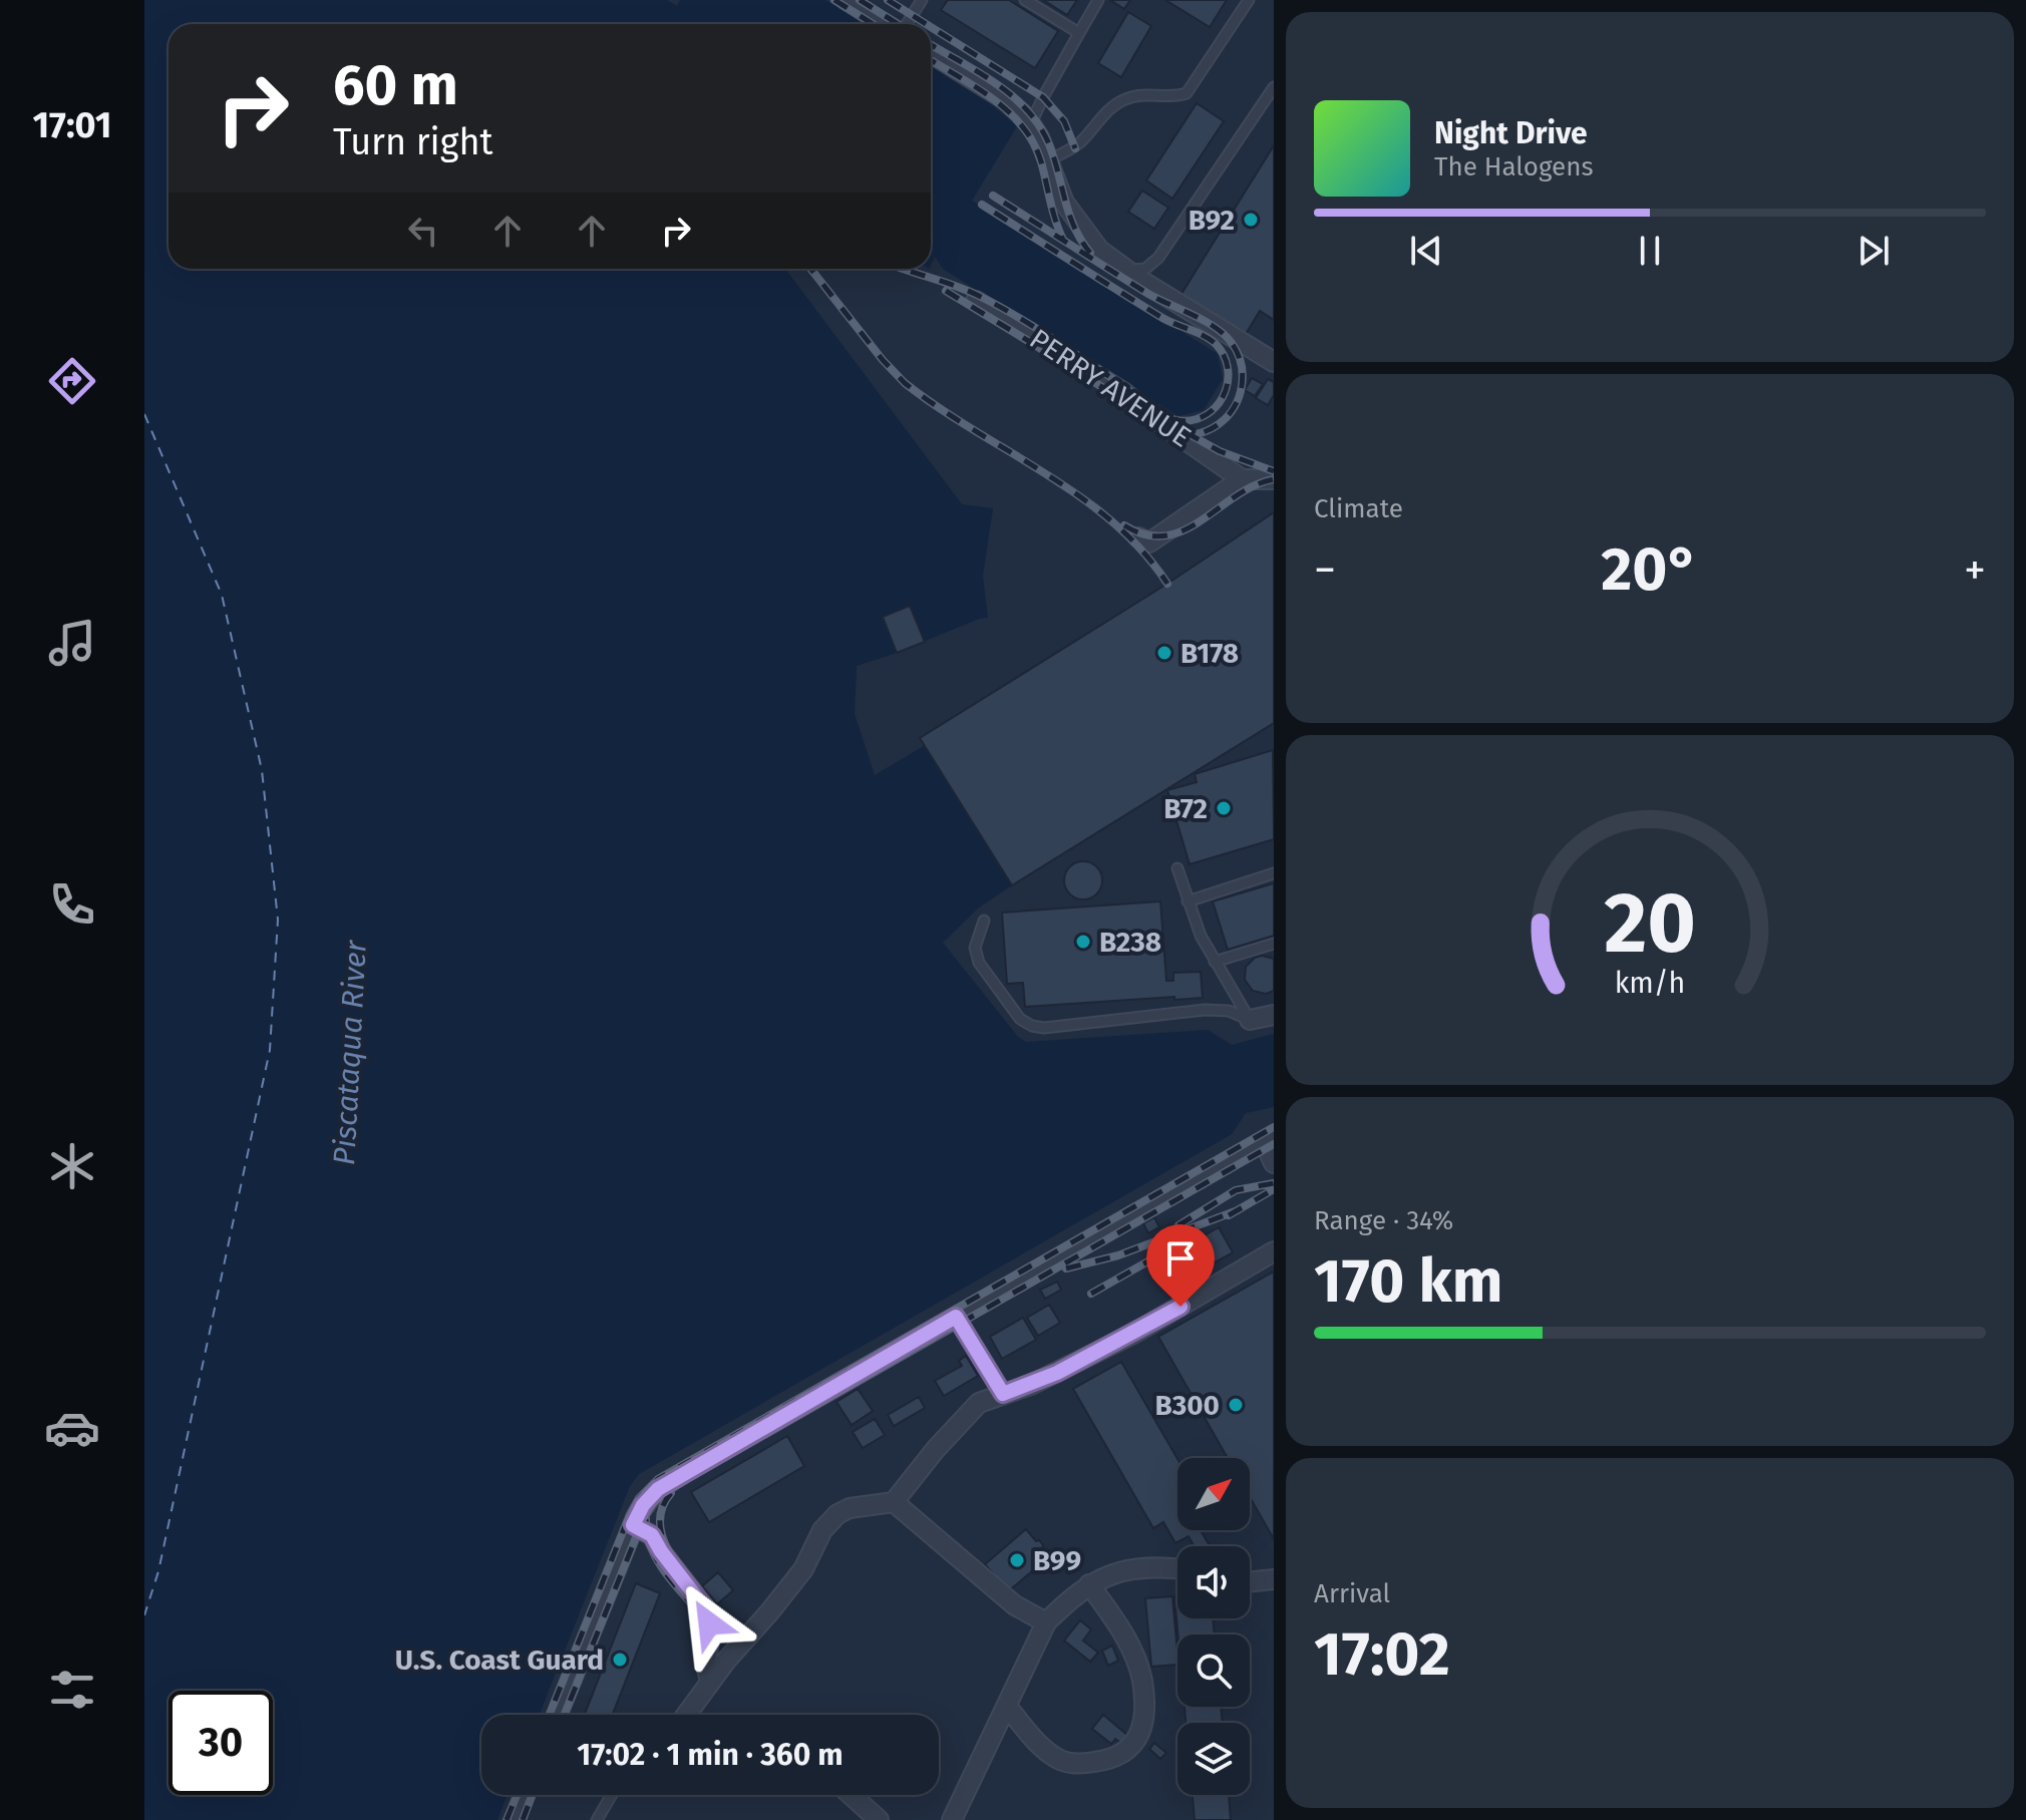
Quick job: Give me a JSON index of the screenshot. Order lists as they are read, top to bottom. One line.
{"streets":{"street":["PERRY AVENUE"]},"water":["Piscataqua River"],"places":["B92","B178","B72","B238","B300","B99","U.S. Coast Guard"],"north":"top right","page":{"tabs":"17:01","turn":["60 m","Turn right"],"song":["Night Drive","The Halogens"],"tile":["Climate",["Range · 34%","170 km"],["Arrival","17:02"]],"heat":["−","20°","+"],"limit":"30","trip":"17:02 · 1 min · 360 m","gauge":["20","km/h"]}}
